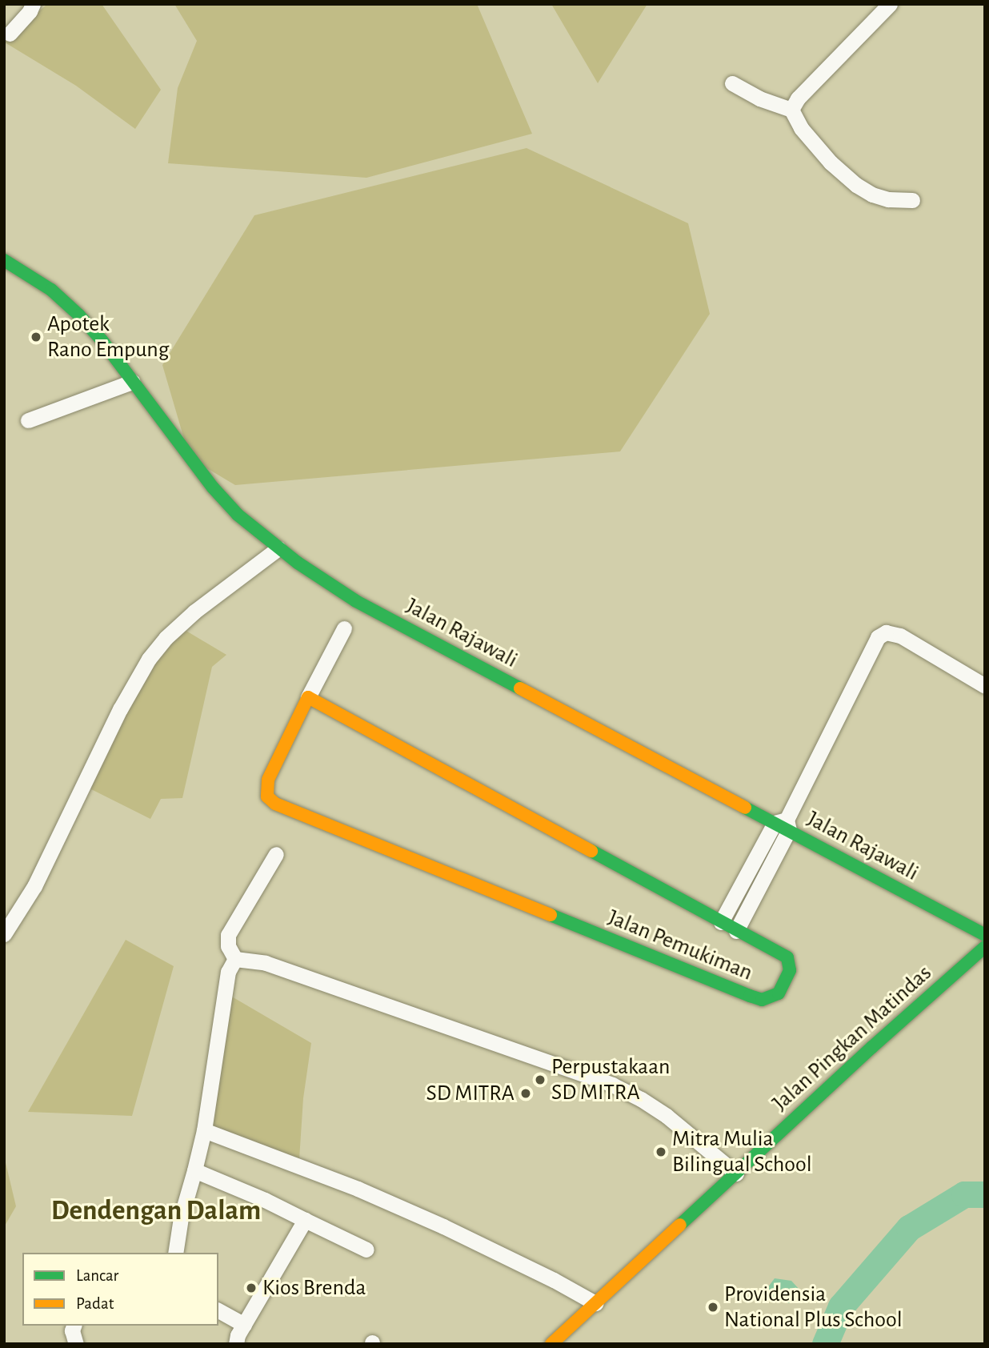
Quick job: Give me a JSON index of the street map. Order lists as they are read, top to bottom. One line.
{"streets":{"street":["Jalan Rajawali","Jalan Pemukiman","Jalan Pingkan Matindas"]},"districts":["Dendengan Dalam"],"places":["Apotek Rano Empung","Perpustakaan SD MITRA","SD MITRA","Mitra Mulia Bilingual School","Kios Brenda","Providensia National Plus School"],"legend":["Lancar","Padat"]}
